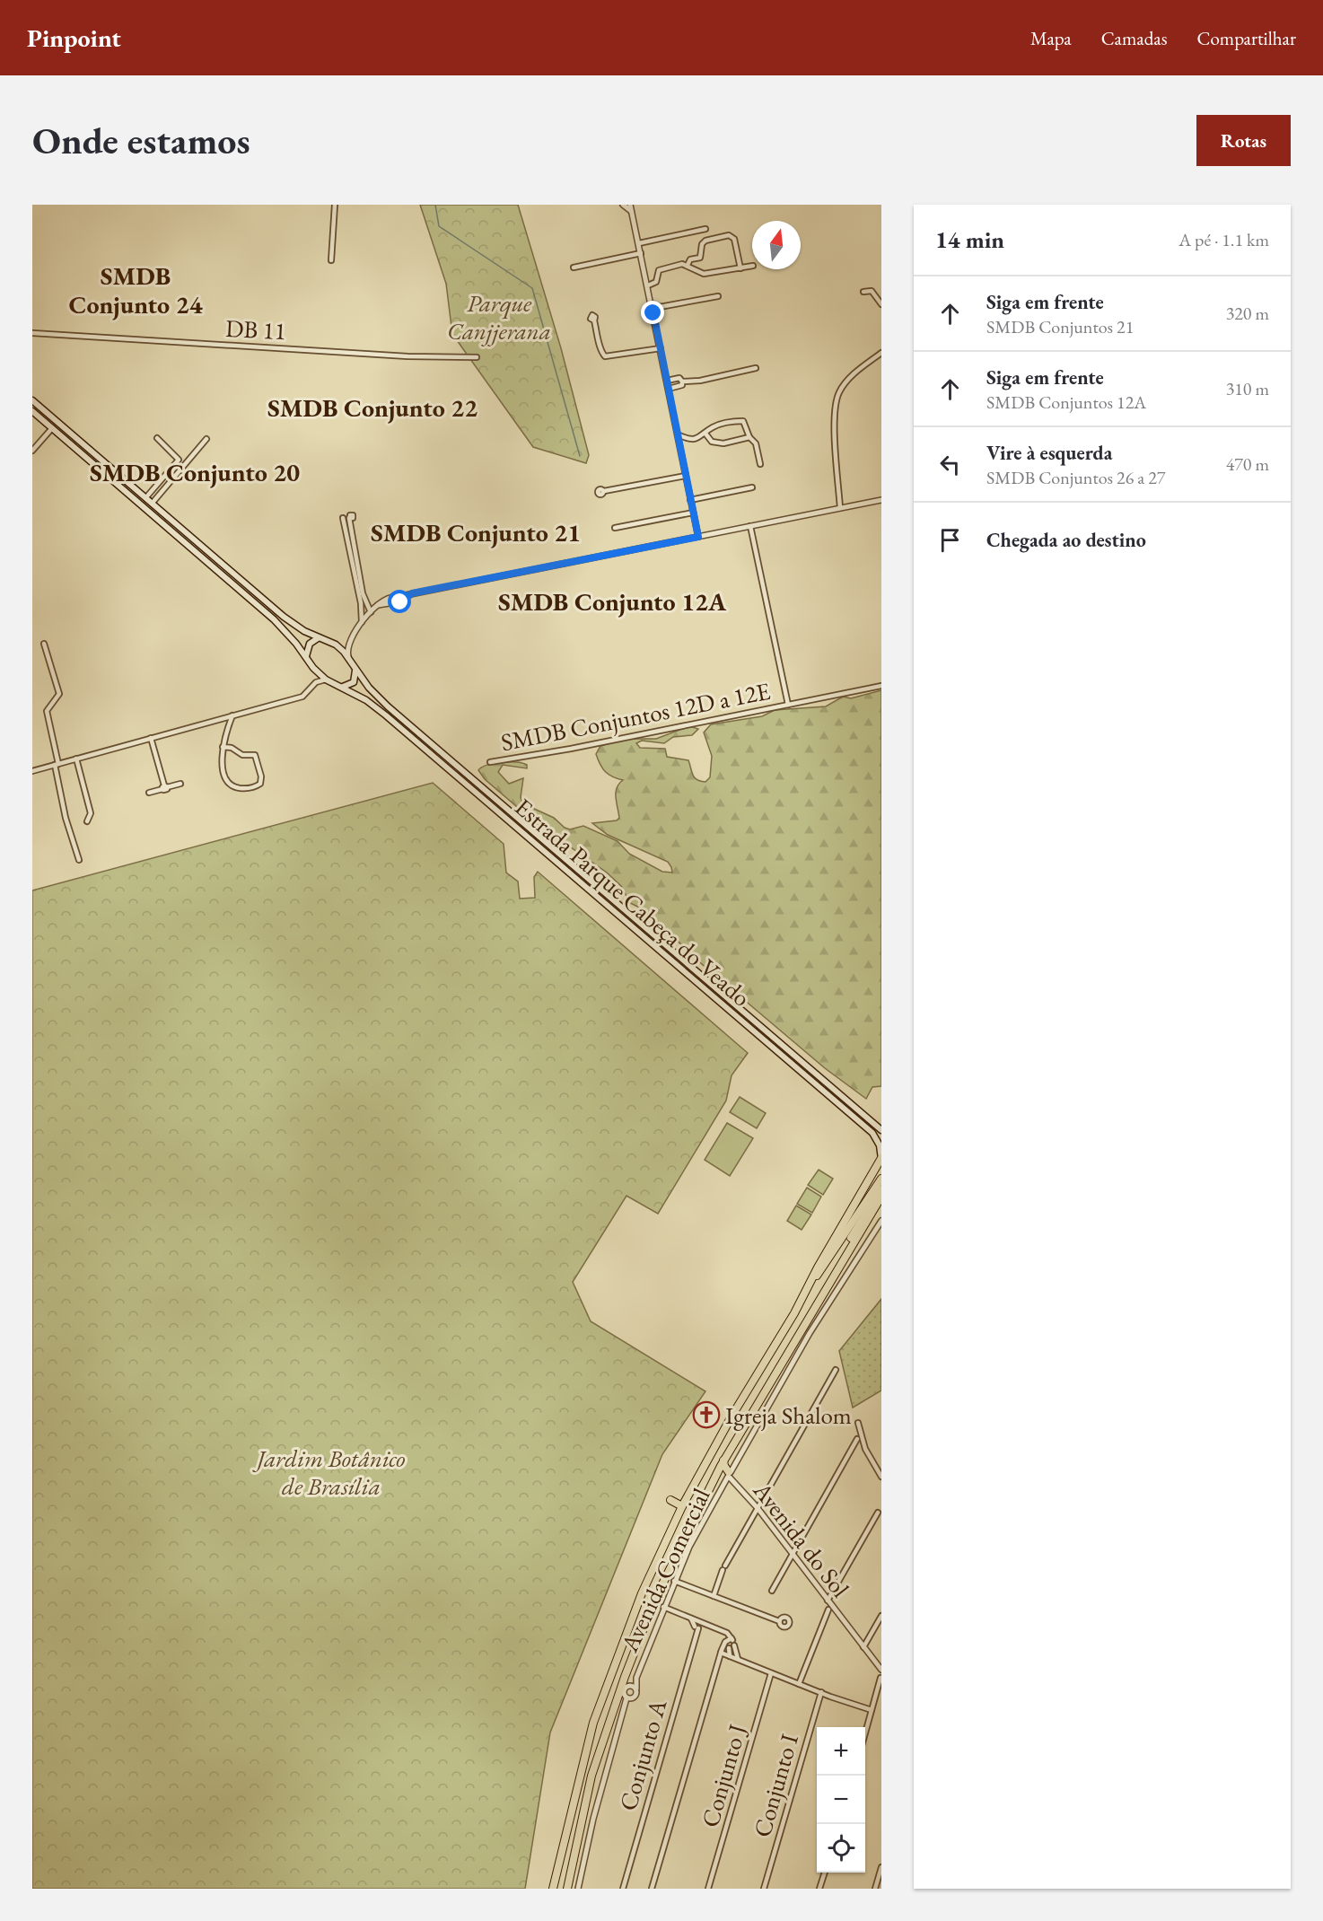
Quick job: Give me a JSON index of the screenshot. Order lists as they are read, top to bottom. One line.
{"streets":{"main road":["Estrada Parque Cabeça do Veado"],"street":["DB 11","SMDB Conjuntos 12D a 12E","Avenida do Sol","Avenida Comercial","Conjunto A","Conjunto J","Conjunto I"]},"crossings":[["Avenida do Sol","Avenida Comercial"]],"districts":["SMDB Conjunto 24","SMDB Conjunto 22","SMDB Conjunto 20","SMDB Conjunto 21","SMDB Conjunto 12A"],"parks":["Parque Canjjerana","Jardim Botânico de Brasília"],"places":{"church":["Igreja Shalom"]},"north":"top","page":{"header":"Pinpoint","nav":["Mapa","Camadas","Compartilhar"],"buttons":"Rotas","title":"Onde estamos","heading":["14 min","A pé · 1.1 km"],"list":[["Siga em frente","SMDB Conjuntos 21","320 m"],["Siga em frente","SMDB Conjuntos 12A","310 m"],["Vire à esquerda","SMDB Conjuntos 26 a 27","470 m"],"Chegada ao destino"],"map_buttons":["+","−"]}}
